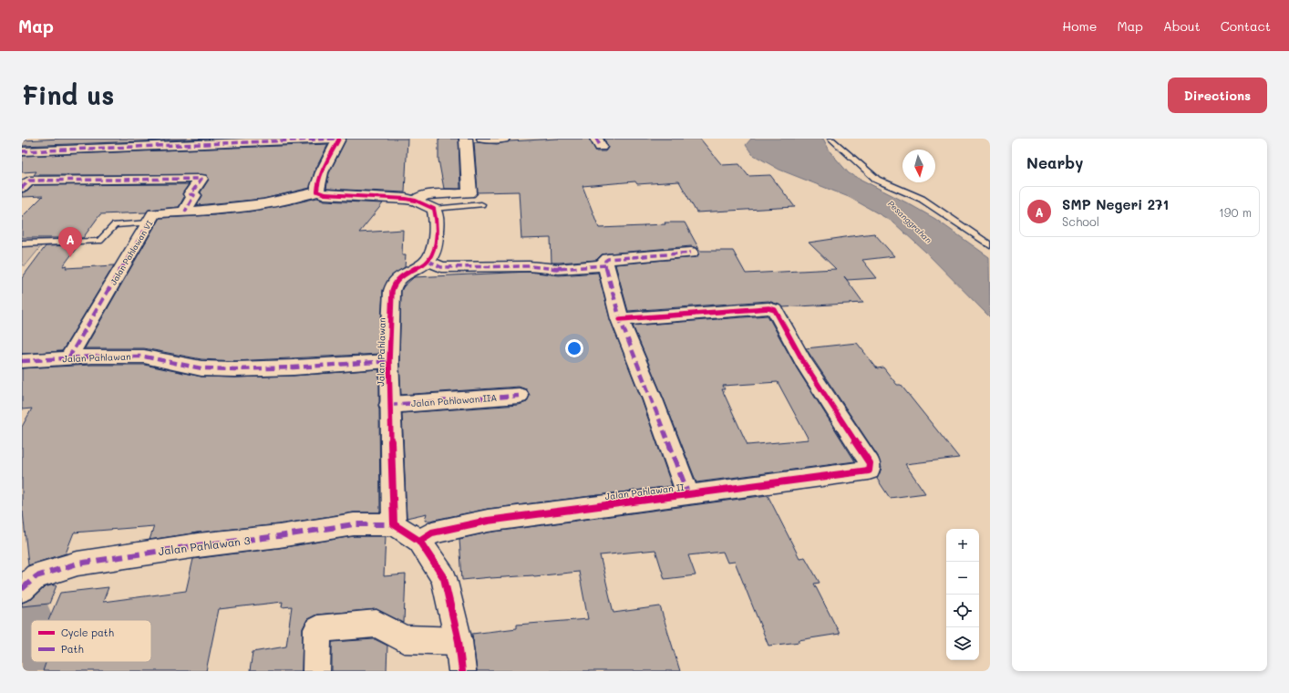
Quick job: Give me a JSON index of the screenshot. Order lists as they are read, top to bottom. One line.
{"streets":{"street":["Jalan Pahlawan VI","Jalan Pahlawan","Jalan Pahlawan IIA","Jalan Pahlawan II","Jalan Pahlawan 3"]},"crossings":[["Jalan Pahlawan VI","Jalan Pahlawan"],["Jalan Pahlawan","Jalan Pahlawan IIA"],["Jalan Pahlawan","Jalan Pahlawan 3"]],"water":["Pesanggrahan"],"legend":["Cycle path","Path"],"north":"bottom","page":{"header":"Map","nav":["Home","Map","About","Contact"],"buttons":"Directions","title":"Find us","heading":"Nearby","list":[{"mark":"A","name":"SMP Negeri 271","note":"School","value":"190 m"}],"pins":"A","map_buttons":["+","−"]}}
